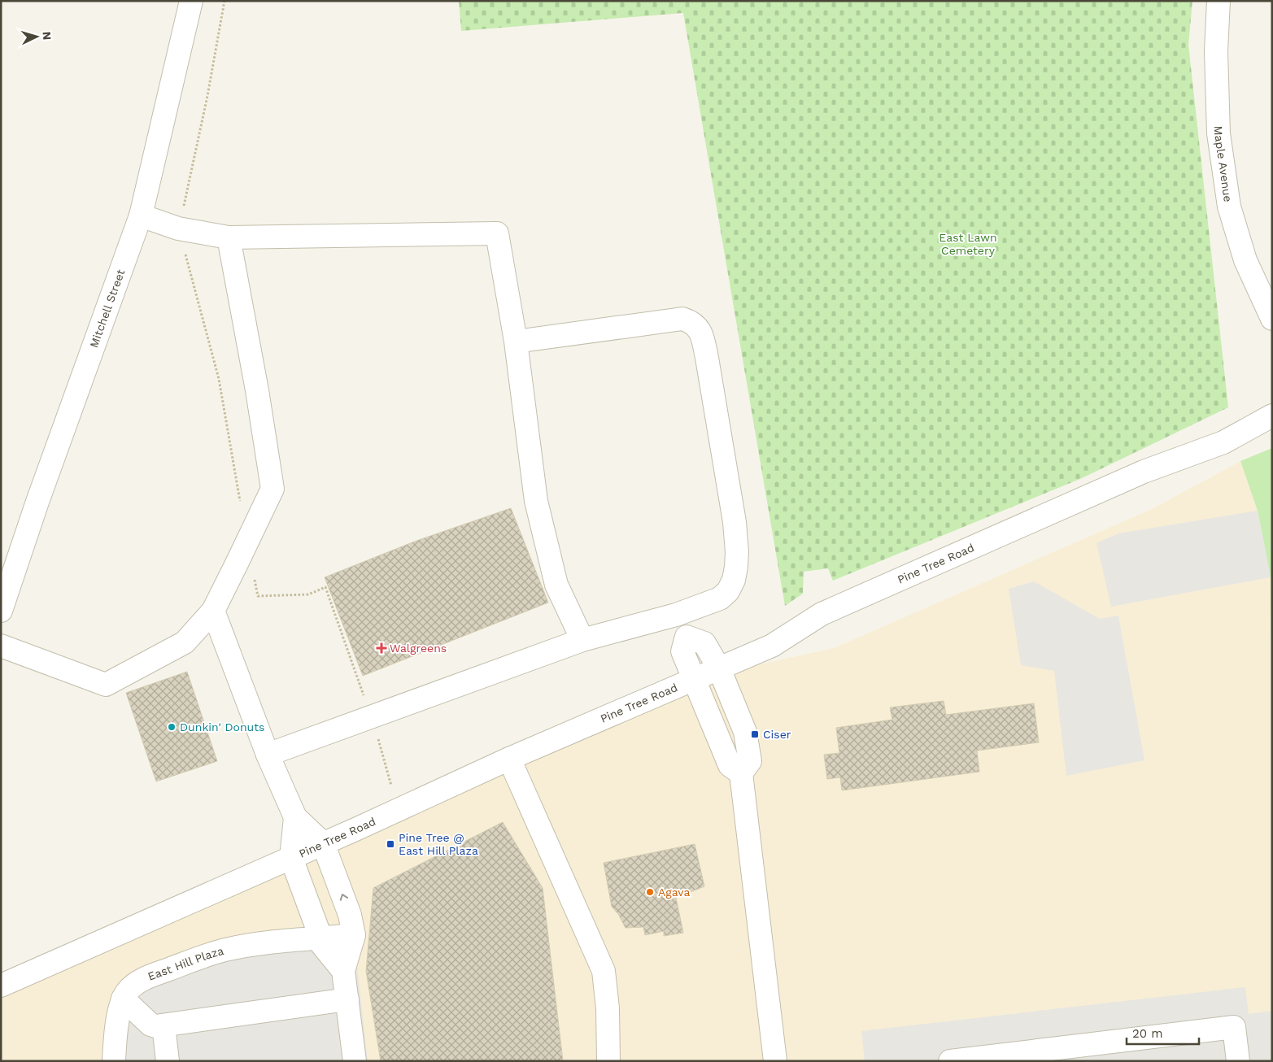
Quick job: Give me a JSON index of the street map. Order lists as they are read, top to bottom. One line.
{"streets":{"street":["Maple Avenue","Mitchell Street","Pine Tree Road","East Hill Plaza"]},"parks":["East Lawn Cemetery"],"places":{"health":["Walgreens"],"other":["Dunkin' Donuts","Agava"],"transit":["Ciser","Pine Tree @ East Hill Plaza"]},"scale_bar":"20 m","north":"right"}
